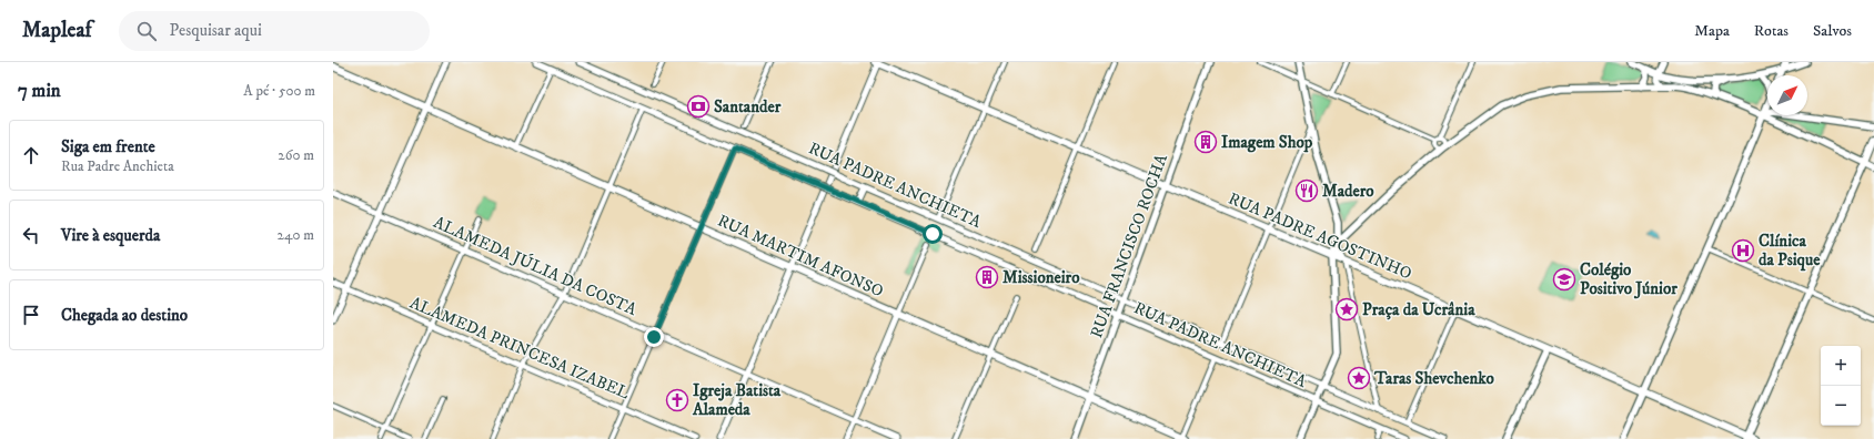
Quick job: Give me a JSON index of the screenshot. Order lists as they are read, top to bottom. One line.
{"streets":{"main road":["RUA PADRE AGOSTINHO","RUA FRANCISCO ROCHA","RUA MARTIM AFONSO"],"street":["RUA PADRE ANCHIETA","ALAMEDA JÚLIA DA COSTA","ALAMEDA PRINCESA IZABEL"]},"crossings":[["RUA PADRE ANCHIETA","RUA FRANCISCO ROCHA"],["RUA PADRE AGOSTINHO","RUA FRANCISCO ROCHA"],["RUA FRANCISCO ROCHA","RUA MARTIM AFONSO"]],"places":{"bank":["Santander"],"building":["Imagem Shop","Missioneiro"],"restaurant":["Madero"],"hospital":["Clínica da Psique"],"school or university":["Colégio Positivo Júnior"],"place":["Praça da Ucrânia","Taras Shevchenko"],"church":["Igreja Batista Alameda"]},"north":"top right","page":{"header":"Mapleaf","search":"Pesquisar aqui","nav":["Mapa","Rotas","Salvos"],"heading":["7 min","A pé · 500 m"],"list":[["Siga em frente","Rua Padre Anchieta","260 m"],["Vire à esquerda","240 m"],"Chegada ao destino"],"map_buttons":["+","−"]}}
